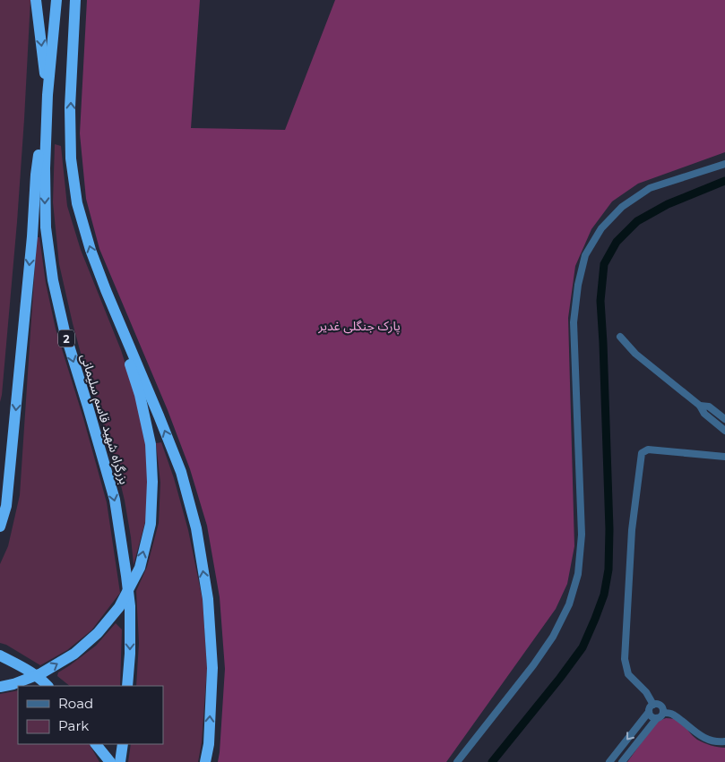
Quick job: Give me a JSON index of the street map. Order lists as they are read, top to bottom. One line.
{"streets":{"highway":["2","بزرگراه شهید قاسم سلیمانی"]},"parks":["پارک جنگلی غدیر"],"legend":["Road","Park"]}
